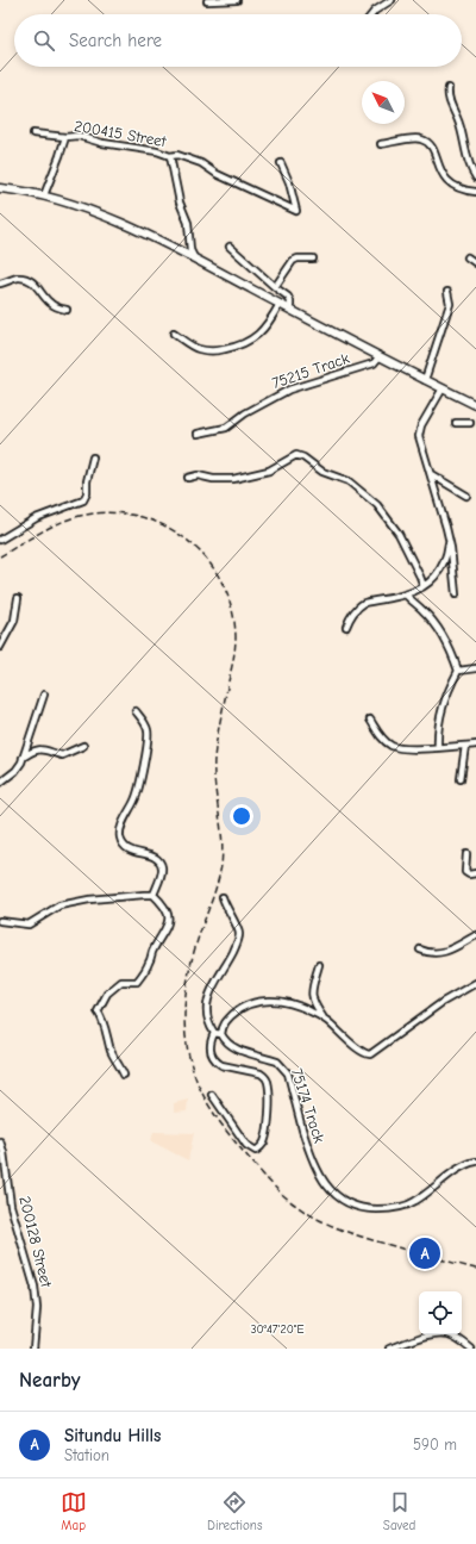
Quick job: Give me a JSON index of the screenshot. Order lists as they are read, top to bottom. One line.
{"streets":{"street":["200415 Street","75215 Track","75174 Track","200128 Street"]},"north":"top left","page":{"search":"Search here","pins":"A","heading":"Nearby","list":[{"mark":"A","name":"Situndu Hills","note":"Station","value":"590 m"}],"nav":["Map","Directions","Saved"]},"coordinates":["30°47'20\"E"]}
